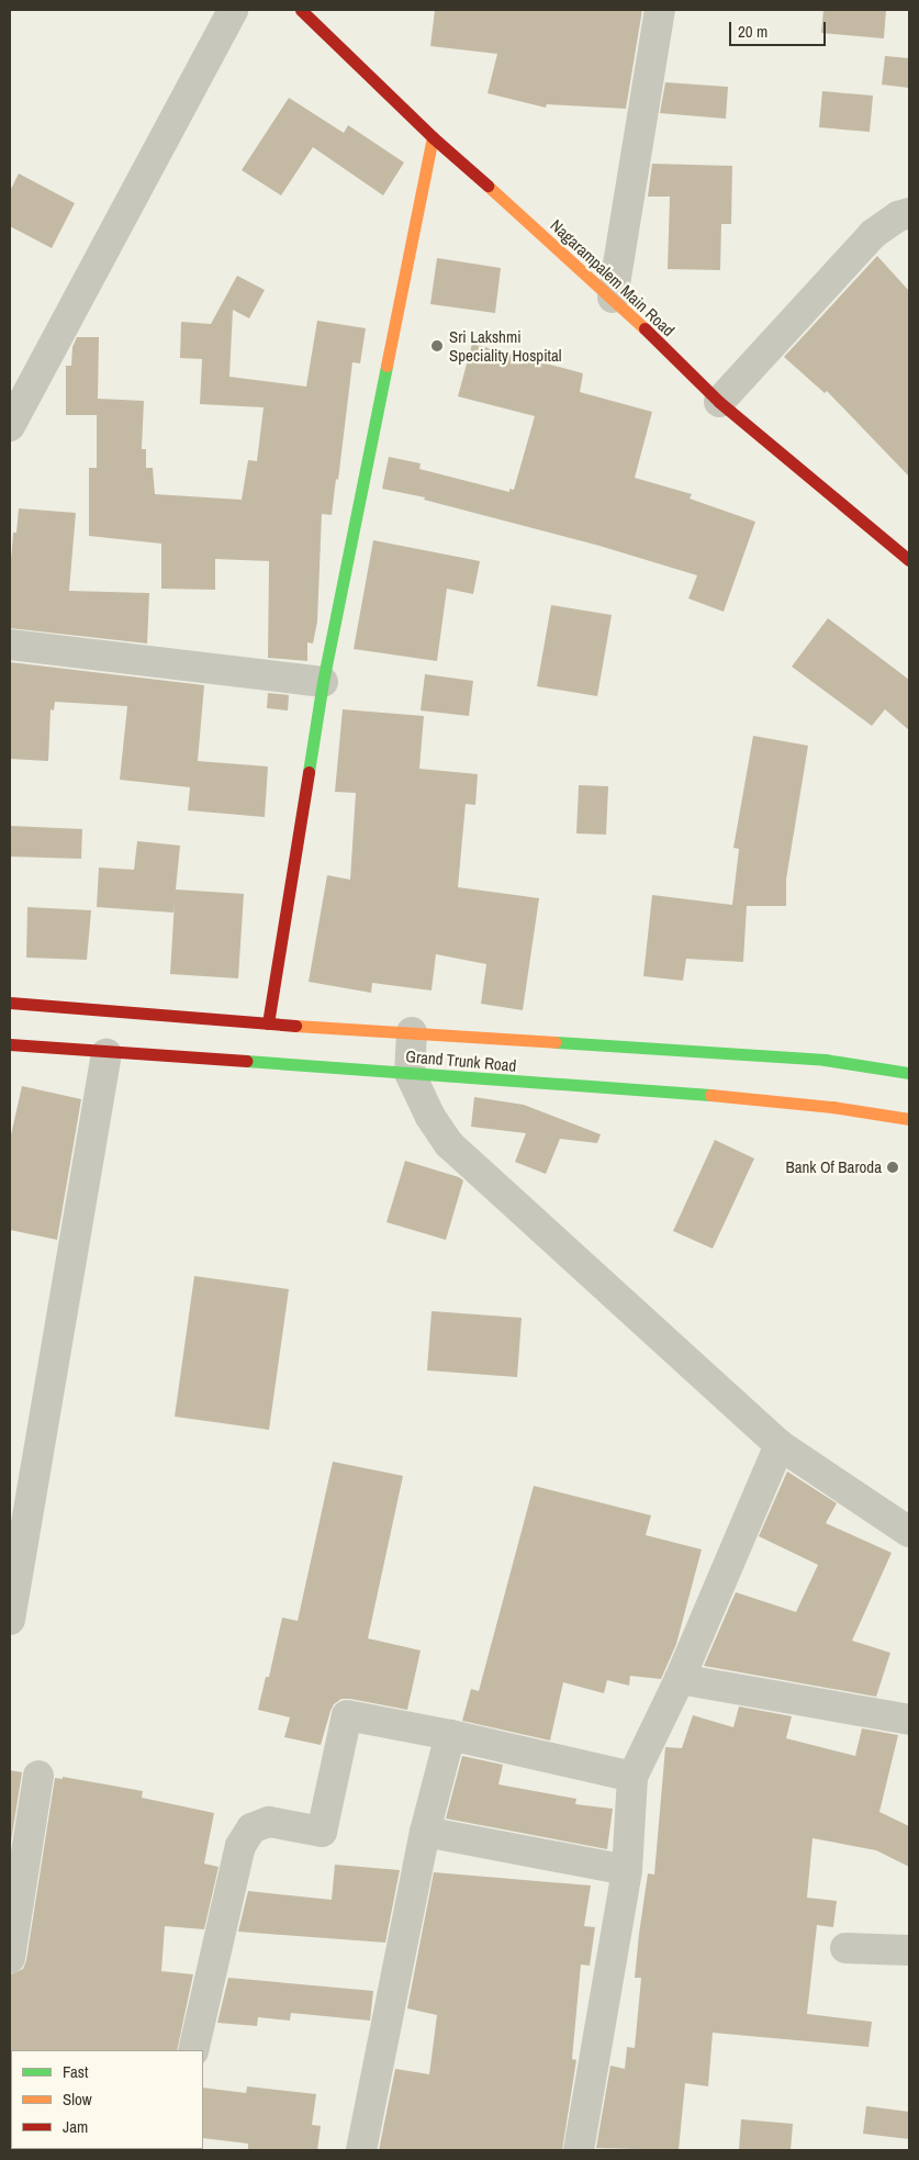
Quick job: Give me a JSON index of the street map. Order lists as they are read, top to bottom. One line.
{"streets":{"main road":["Nagarampalem Main Road","Grand Trunk Road"]},"places":["Sri Lakshmi Speciality Hospital","Bank Of Baroda"],"legend":["Fast","Slow","Jam"],"scale_bar":"20 m"}
